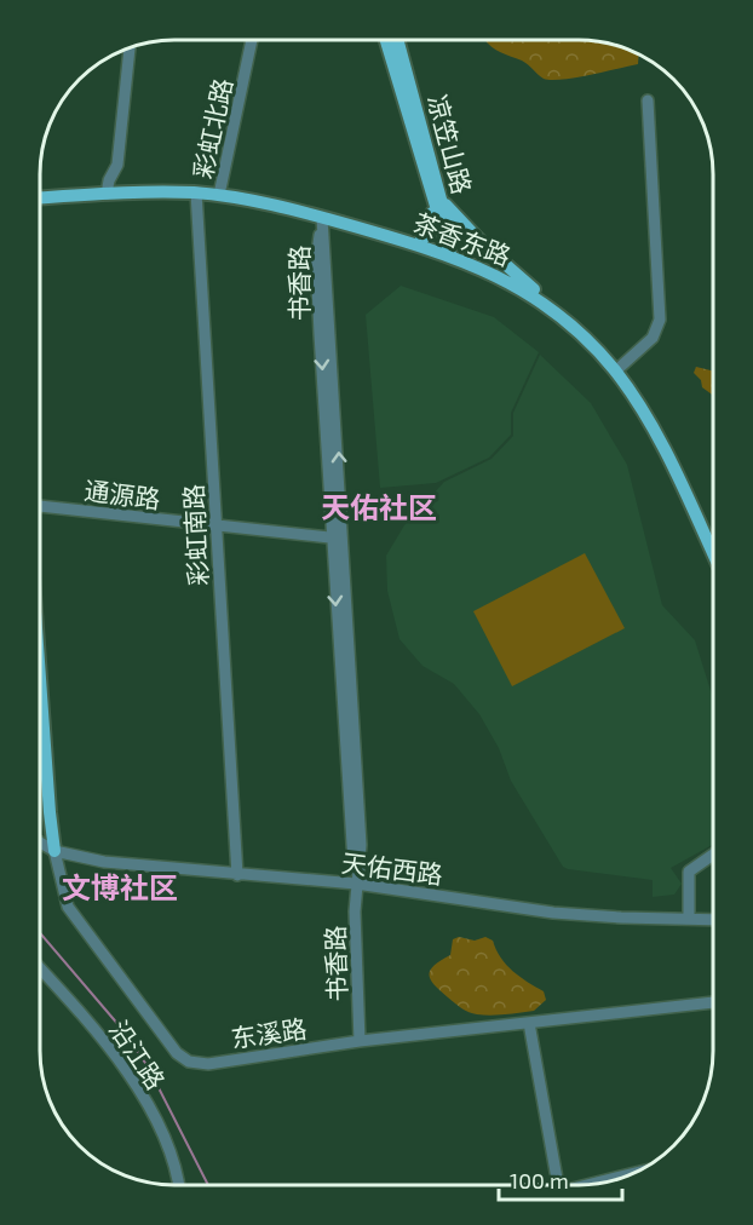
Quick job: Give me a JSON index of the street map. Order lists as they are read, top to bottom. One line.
{"streets":{"main road":["凉笠山路","茶香东路"],"street":["彩虹北路","书香路","通源路","彩虹南路","天佑西路","东溪路","沿江路"]},"crossings":[["彩虹北路","茶香东路"],["凉笠山路","茶香东路"],["茶香东路","书香路"],["茶香东路","彩虹南路"],["书香路","通源路"],["书香路","天佑西路"],["书香路","东溪路"],["通源路","彩虹南路"],["彩虹南路","天佑西路"],["天佑西路","东溪路"]],"districts":["天佑社区","文博社区"],"scale_bar":"100 m"}
